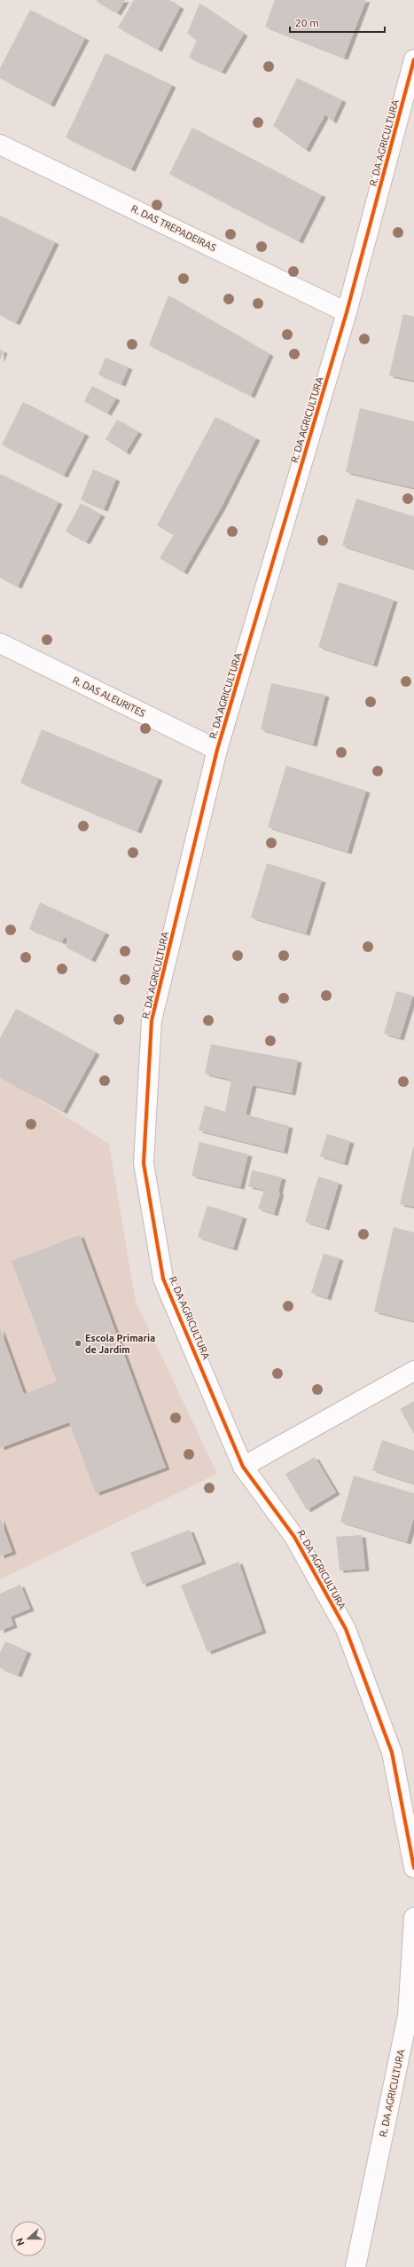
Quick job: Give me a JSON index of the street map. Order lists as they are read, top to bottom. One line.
{"streets":{"street":["R. DA AGRICULTURA","R. DAS TREPADEIRAS","R. DAS ALEURITES"]},"crossings":[["R. DA AGRICULTURA","R. DAS TREPADEIRAS"],["R. DA AGRICULTURA","R. DAS ALEURITES"]],"places":["Escola Primaria de Jardim"],"scale_bar":"20 m","north":"left"}
